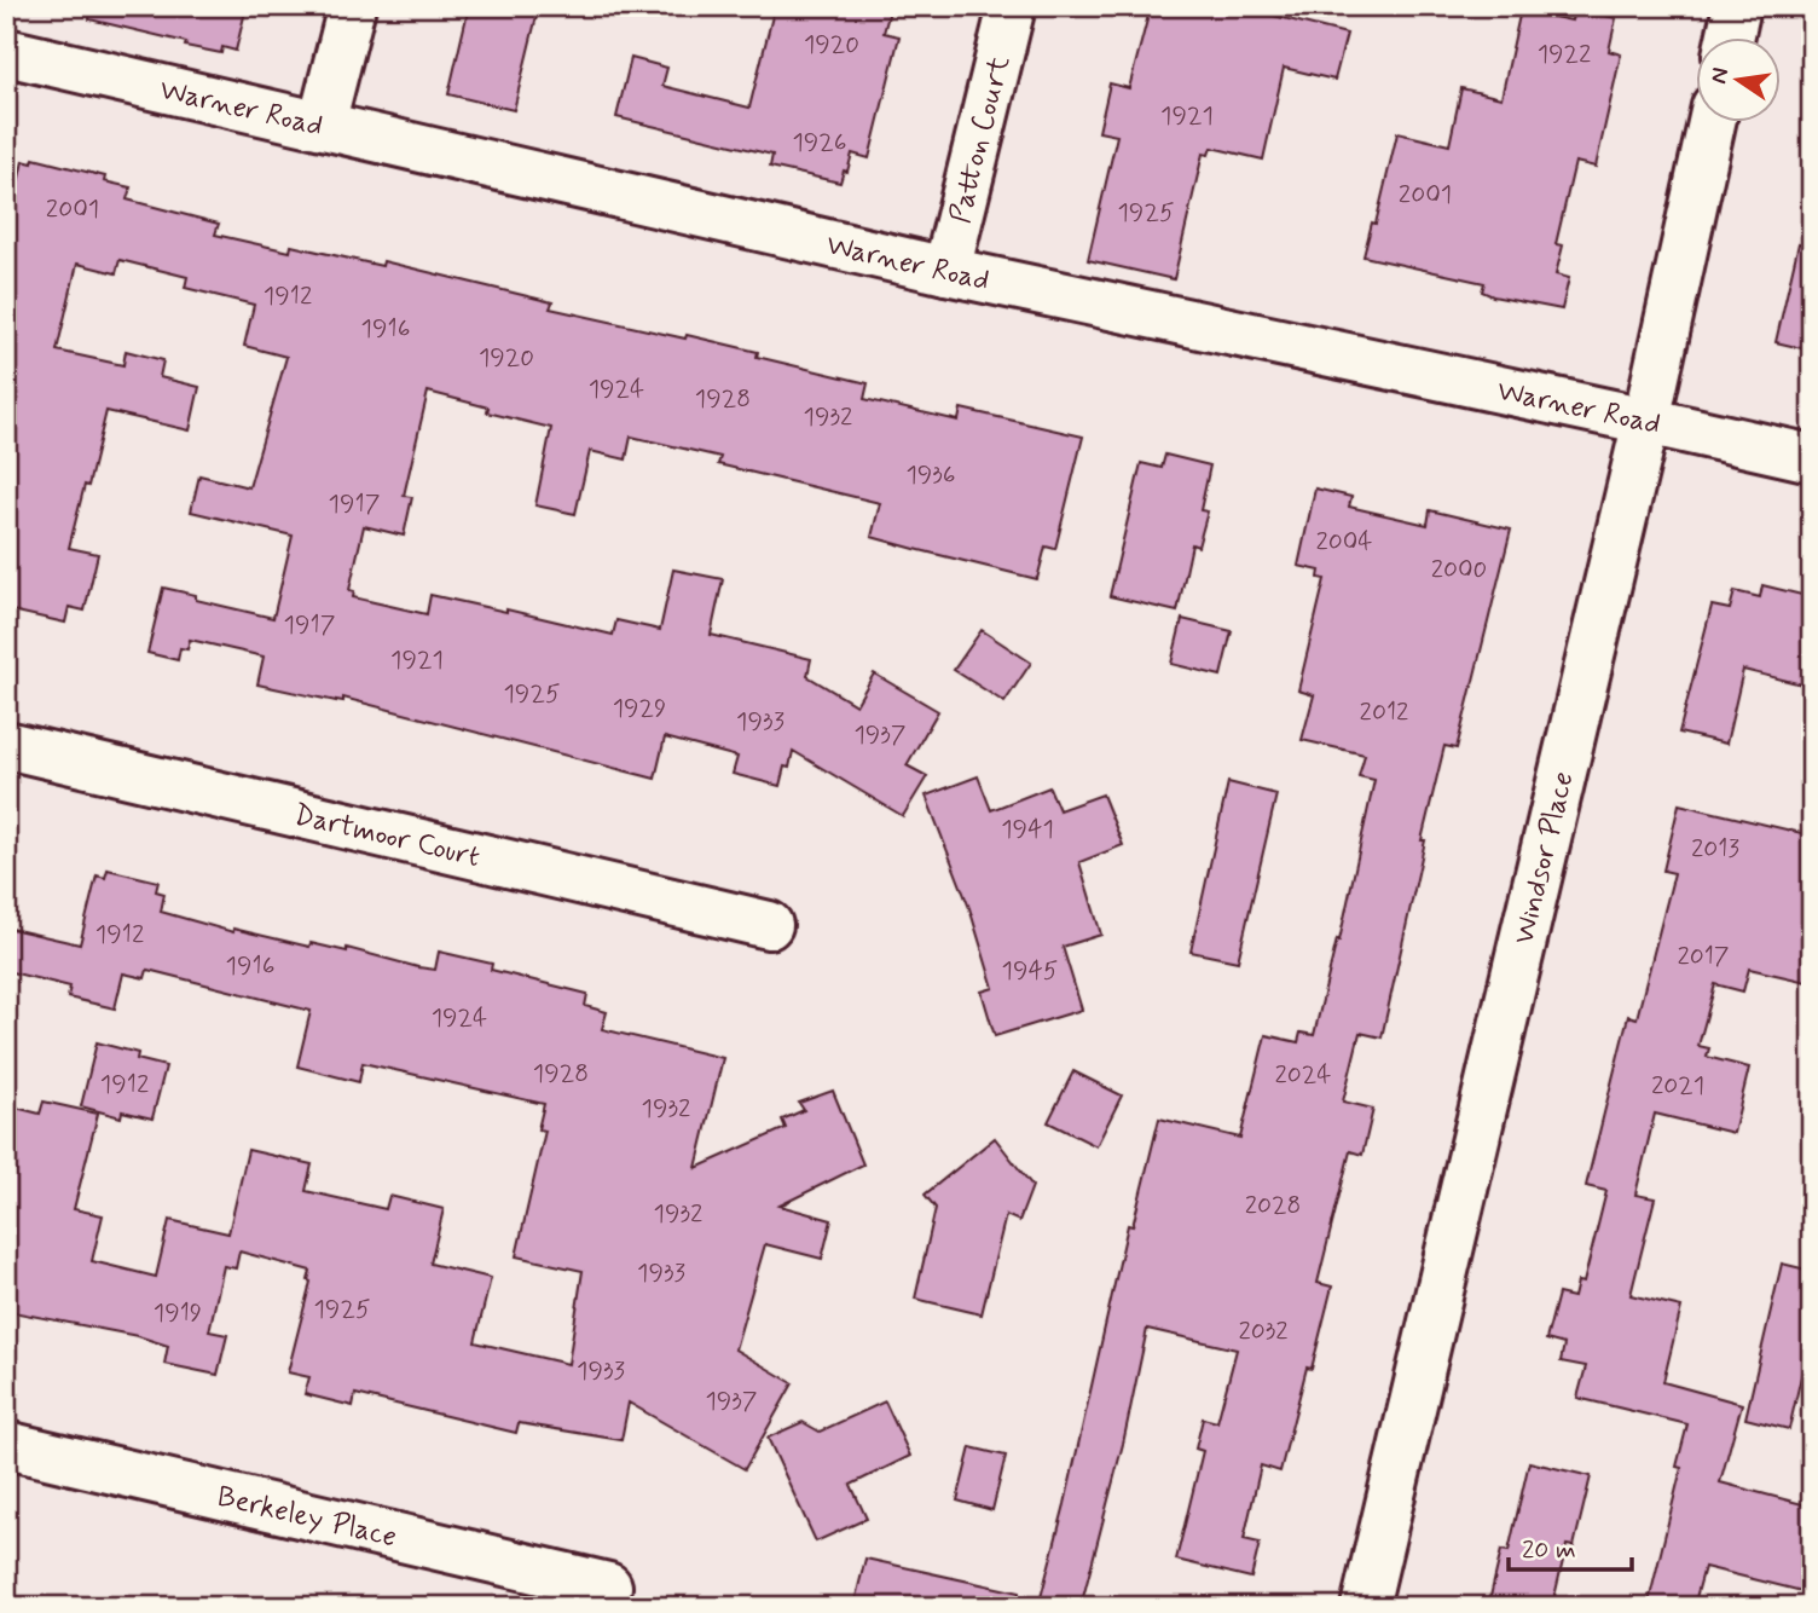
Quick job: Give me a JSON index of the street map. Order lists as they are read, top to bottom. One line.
{"streets":{"street":["Warner Road","Patton Court","Dartmoor Court","Windsor Place","Berkeley Place"]},"crossings":[["Warner Road","Patton Court"],["Warner Road","Windsor Place"]],"house_numbers":["1920","1922","1921","1926","2001","2001","1925","1912","1916","1920","1924","1928","1932","1936","1917","2004","2000","1917","1921","1925","1929","2012","1933","1937","1941","2013","1912","2017","1916","1945","1924","1928","2024","1912","2021","1932","2028","1932","1933","1925","1919","2032","1933","1937"],"scale_bar":"20 m","north":"left"}
